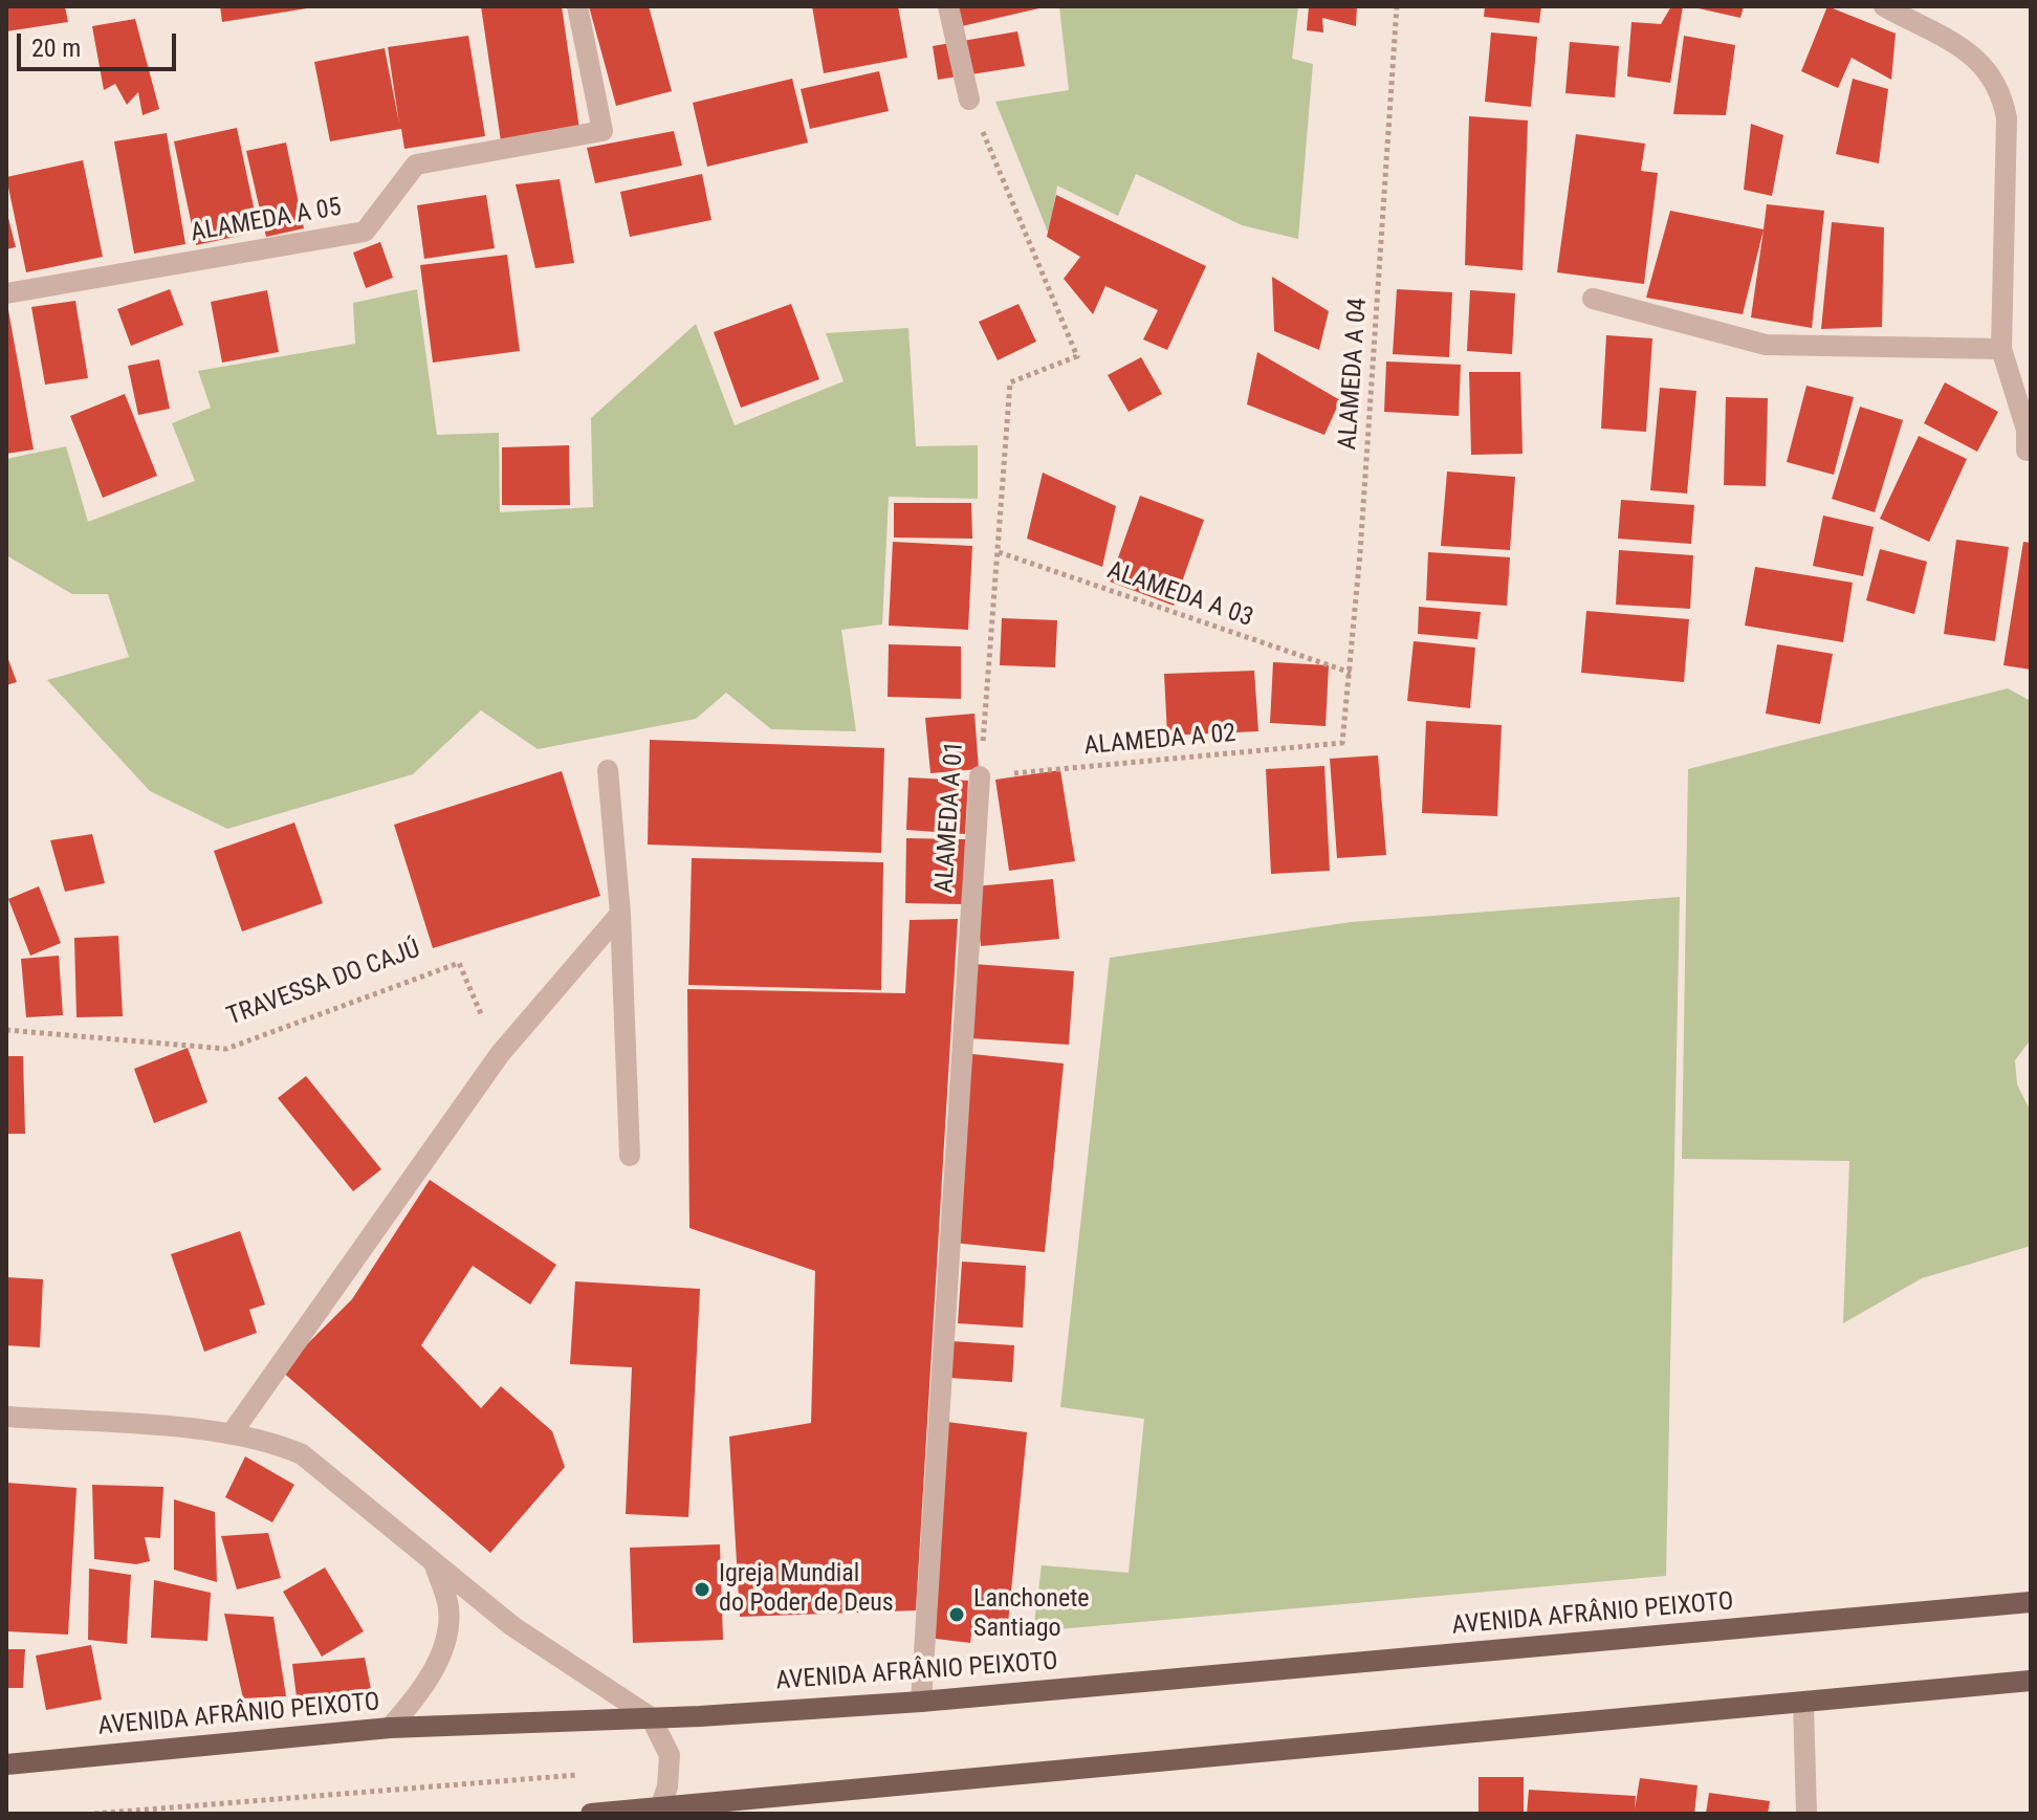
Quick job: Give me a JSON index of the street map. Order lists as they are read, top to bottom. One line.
{"streets":{"main road":["AVENIDA AFRÂNIO PEIXOTO"],"street":["ALAMEDA A 05","ALAMEDA A 01"],"path":["ALAMEDA A 04","ALAMEDA A 03","ALAMEDA A 02","TRAVESSA DO CAJÚ"]},"crossings":[["ALAMEDA A 04","ALAMEDA A 03"],["ALAMEDA A 04","ALAMEDA A 02"],["ALAMEDA A 03","ALAMEDA A 01"],["ALAMEDA A 02","ALAMEDA A 01"],["ALAMEDA A 01","AVENIDA AFRÂNIO PEIXOTO"]],"places":["Igreja Mundial do Poder de Deus","Lanchonete Santiago"],"scale_bar":"20 m"}
